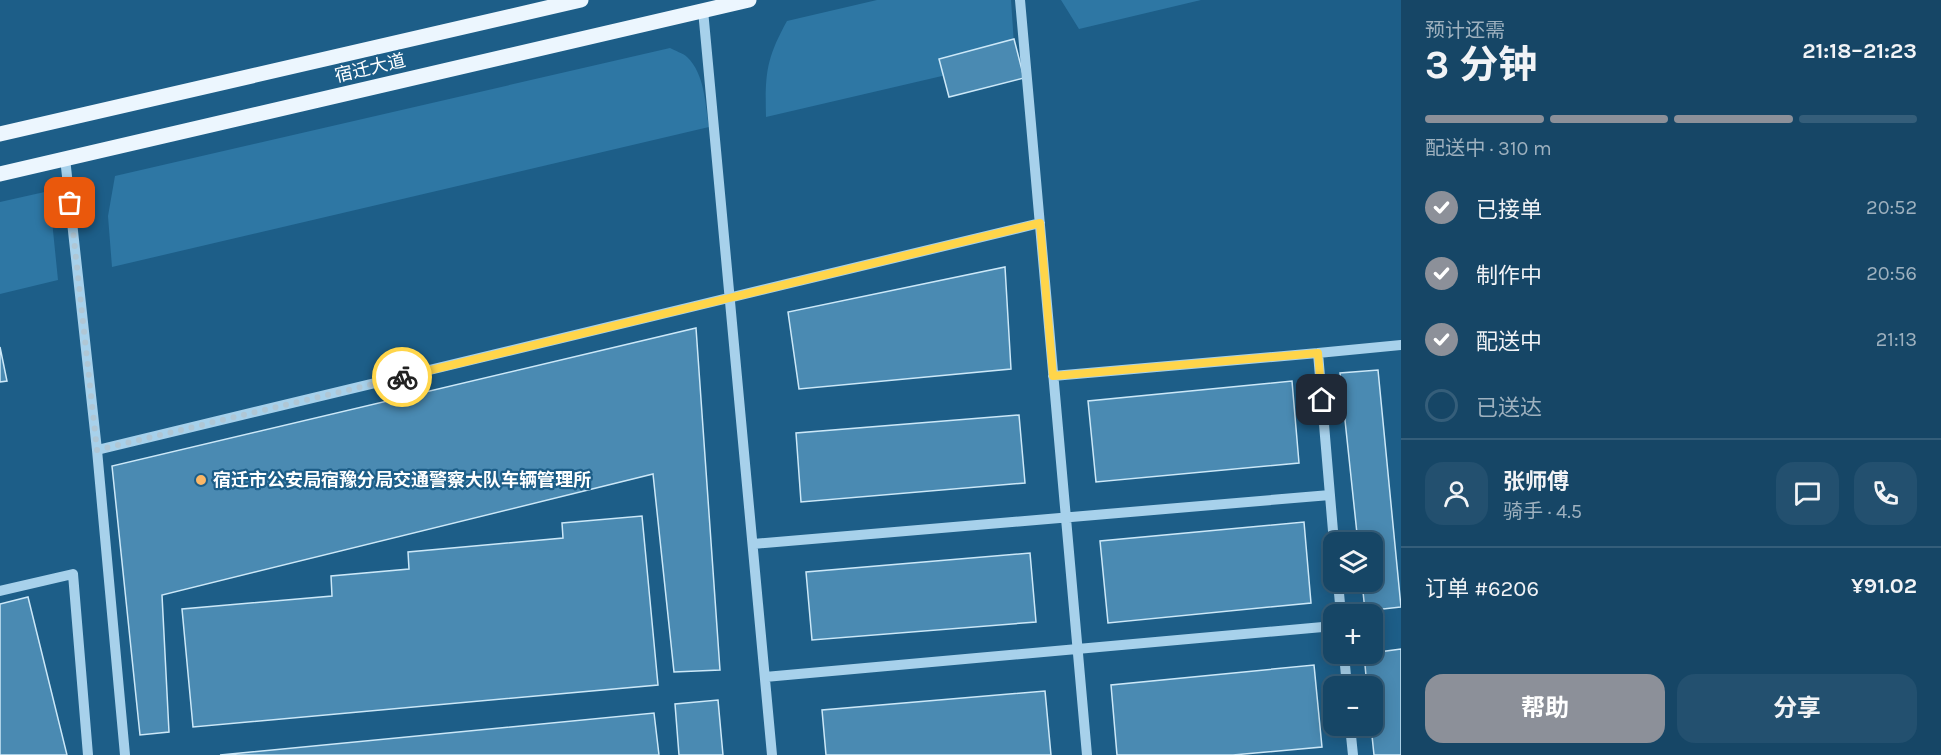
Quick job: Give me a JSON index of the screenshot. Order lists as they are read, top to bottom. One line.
{"streets":{"main road":["宿迁大道"]},"places":["宿迁市公安局宿豫分局交通警察大队车辆管理所"],"page":{"heading":["3 分钟","预计还需","21:18–21:23"],"panel":["张师傅","骑手 · 4.5","订单 #6206","¥91.02"],"bar":"配送中 · 310 m","list":[["已接单","20:52"],["制作中","20:56"],["配送中","21:13"],"已送达"],"map_buttons":["+","−"],"buttons":["帮助","分享"]}}
